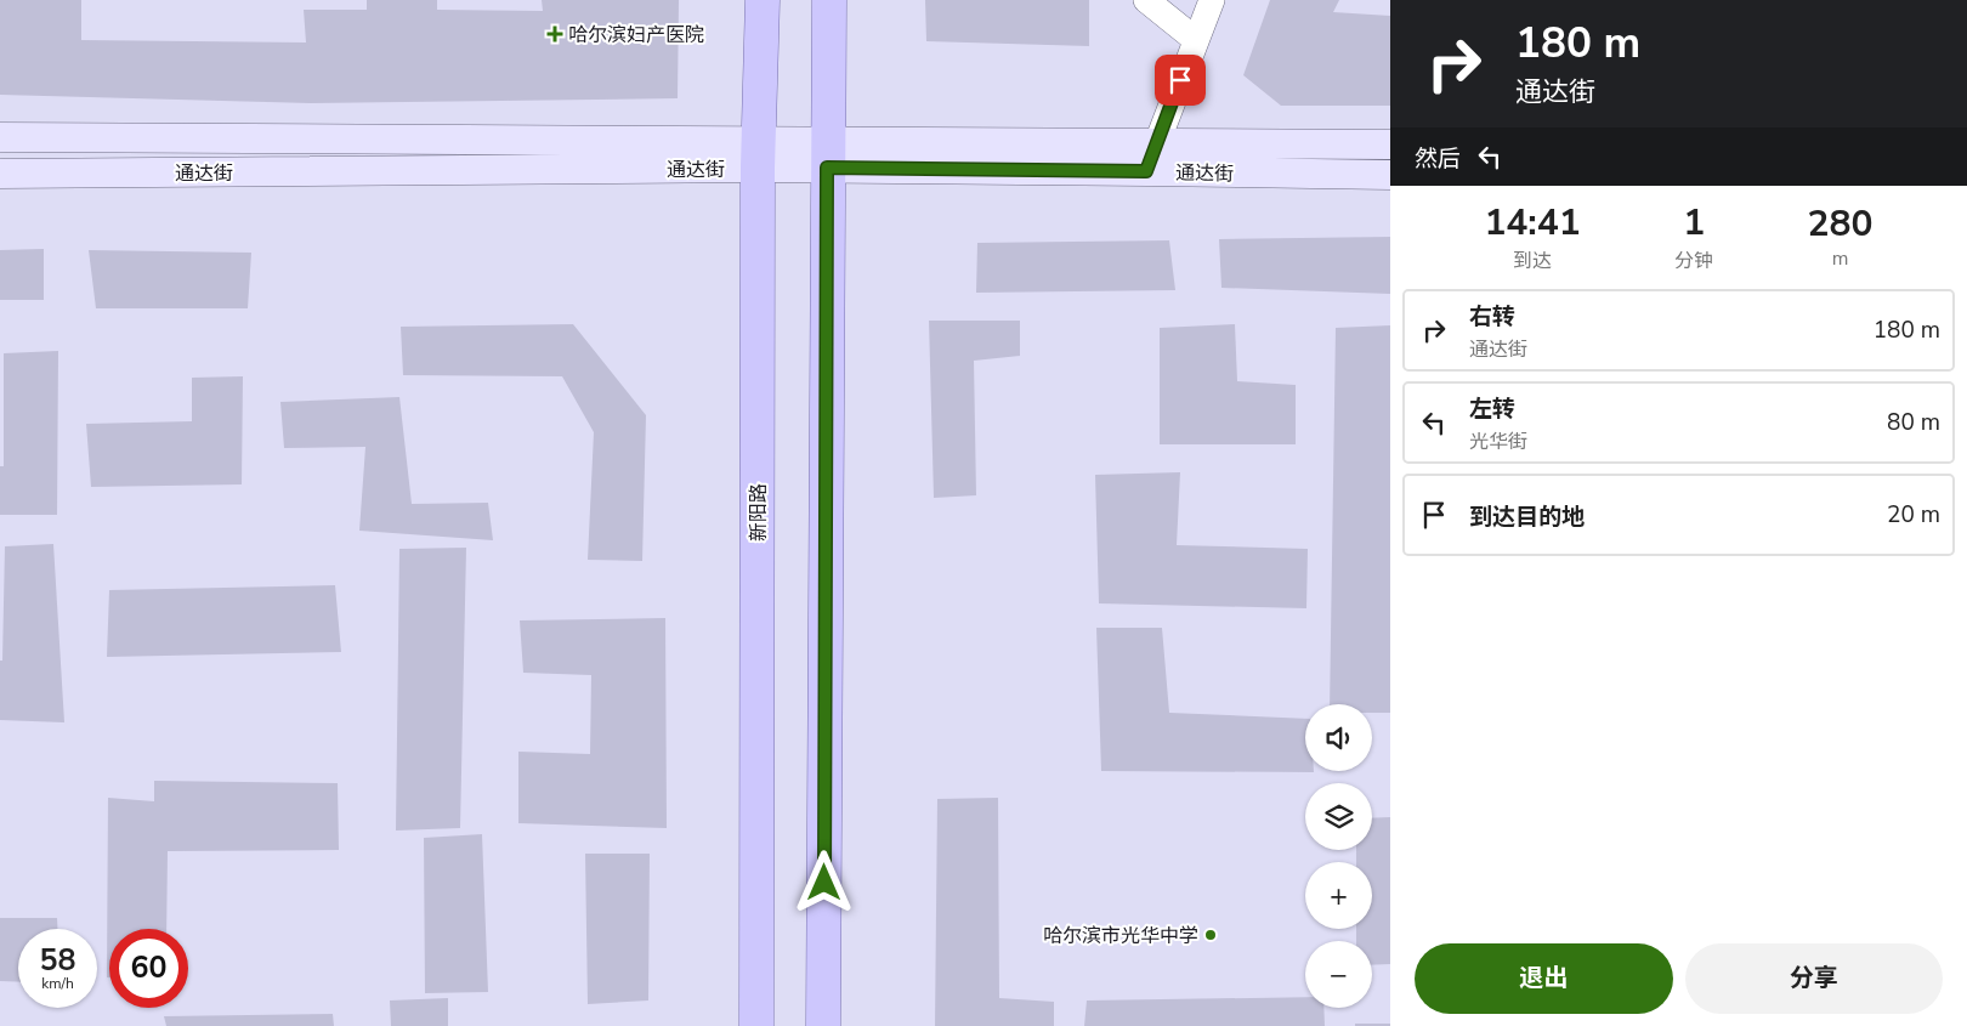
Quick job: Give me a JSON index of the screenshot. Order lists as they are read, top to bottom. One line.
{"streets":{"main road":["通达街","新阳路"]},"crossings":[["通达街","新阳路"]],"places":{"health":["哈尔滨妇产医院"],"other":["哈尔滨市光华中学"]},"page":{"turn":["180 m","通达街"],"then":"然后","eta":["14:41","到达","1","分钟","280","m"],"list":[{"name":"右转","note":"通达街","value":"180 m"},{"name":"左转","note":"光华街","value":"80 m"},{"name":"到达目的地","value":"20 m"}],"map_buttons":["+","−"],"speed":"58 km/h","limit":"60","buttons":["退出","分享"]}}
